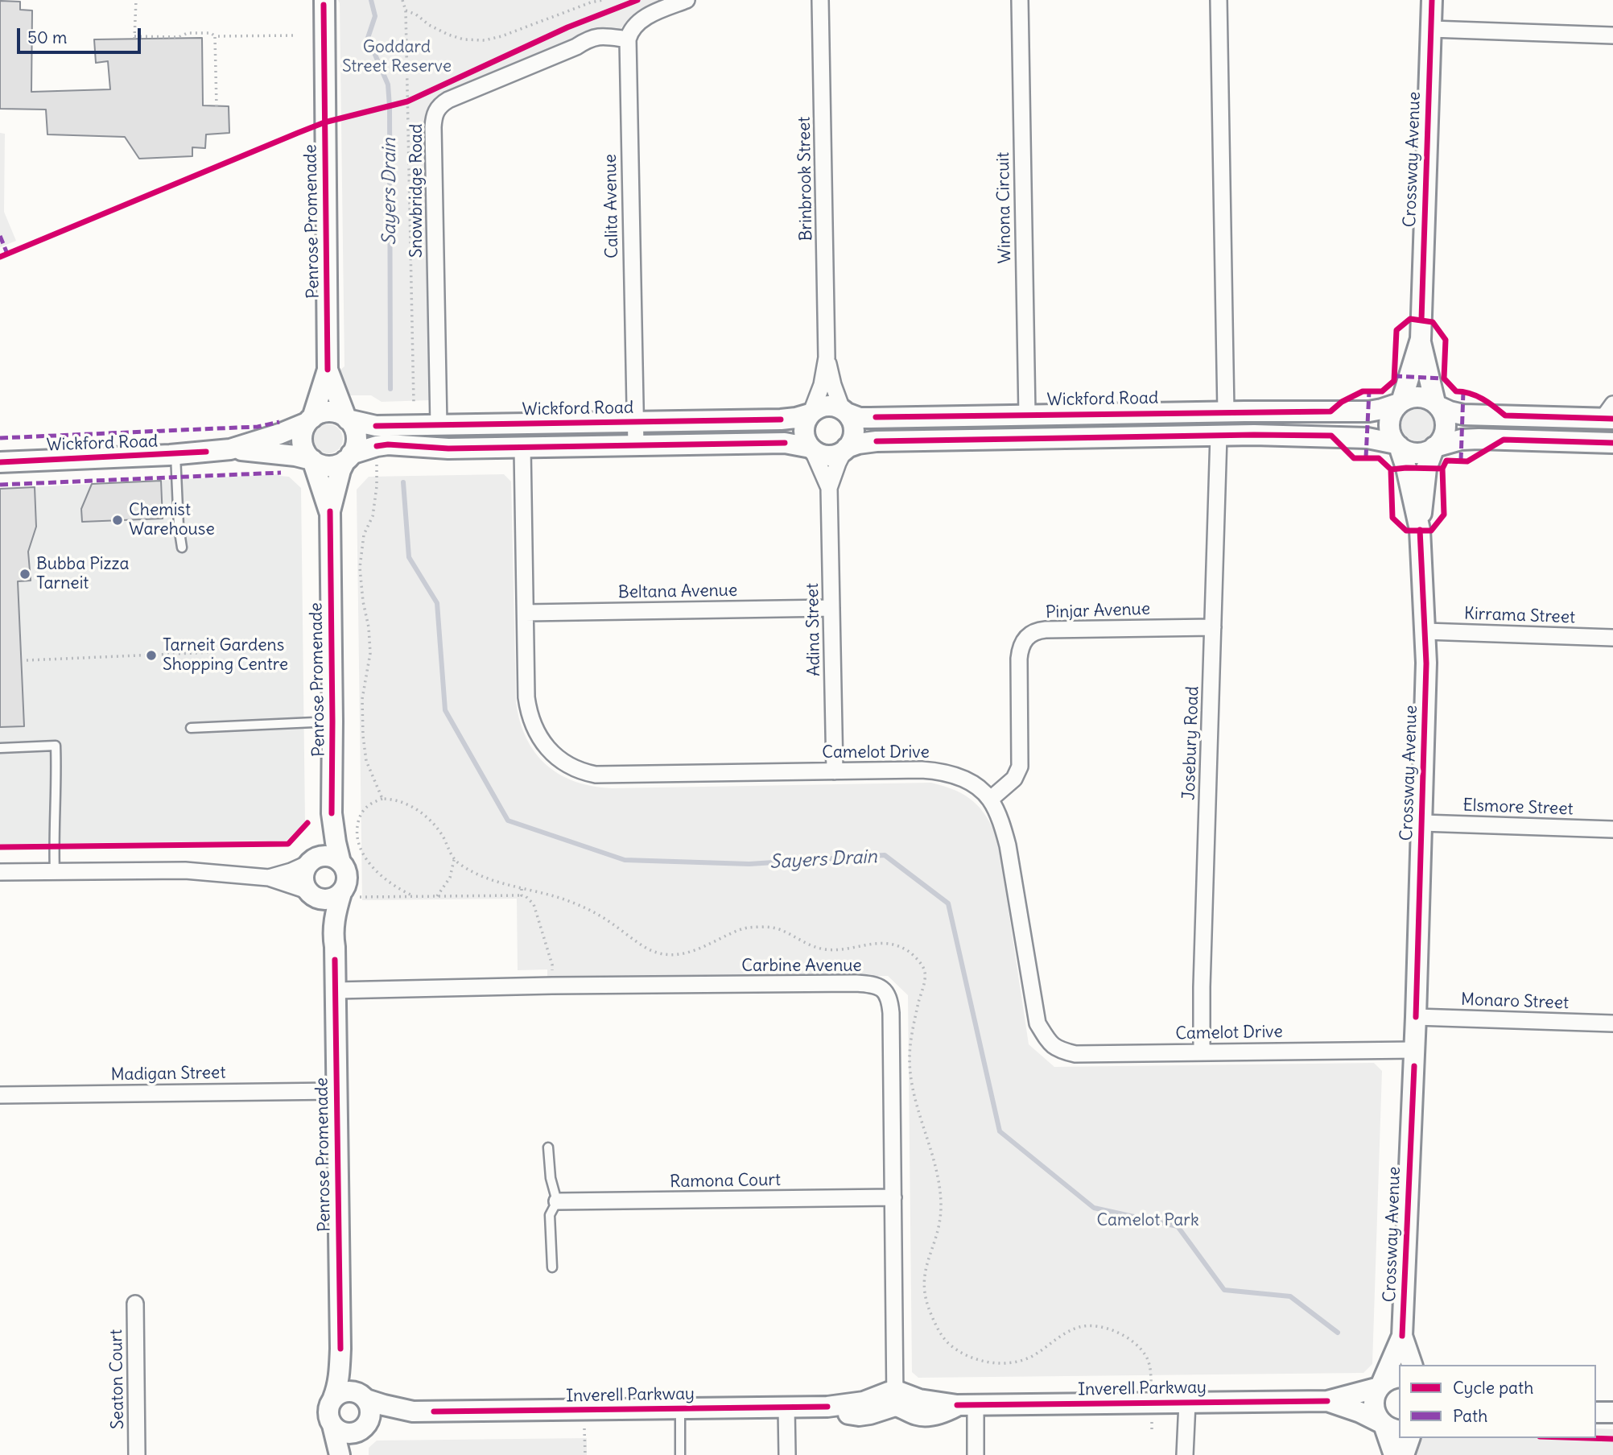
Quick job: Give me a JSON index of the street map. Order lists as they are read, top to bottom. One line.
{"streets":{"street":["Crossway Avenue","Brinbrook Street","Snowbridge Road","Calita Avenue","Winona Circuit","Penrose Promenade","Wickford Road","Beltana Avenue","Pinjar Avenue","Kirrama Street","Adina Street","Josebury Road","Camelot Drive","Elsmore Street","Carbine Avenue","Monaro Street","Madigan Street","Ramona Court","Seaton Court","Inverell Parkway"]},"crossings":[["Crossway Avenue","Wickford Road"],["Crossway Avenue","Kirrama Street"],["Crossway Avenue","Camelot Drive"],["Crossway Avenue","Elsmore Street"],["Crossway Avenue","Monaro Street"],["Crossway Avenue","Inverell Parkway"],["Brinbrook Street","Wickford Road"],["Brinbrook Street","Adina Street"],["Snowbridge Road","Calita Avenue"],["Snowbridge Road","Wickford Road"],["Calita Avenue","Wickford Road"],["Winona Circuit","Wickford Road"],["Penrose Promenade","Wickford Road"],["Penrose Promenade","Carbine Avenue"],["Penrose Promenade","Madigan Street"],["Penrose Promenade","Inverell Parkway"],["Wickford Road","Adina Street"],["Beltana Avenue","Adina Street"],["Beltana Avenue","Camelot Drive"],["Pinjar Avenue","Josebury Road"],["Pinjar Avenue","Camelot Drive"],["Adina Street","Camelot Drive"],["Josebury Road","Camelot Drive"],["Carbine Avenue","Ramona Court"],["Carbine Avenue","Inverell Parkway"]],"water":["Sayers Drain"],"parks":["Goddard Street Reserve","Camelot Park"],"places":["Chemist Warehouse","Bubba Pizza Tarneit","Tarneit Gardens Shopping Centre"],"legend":["Cycle path","Path"],"scale_bar":"50 m"}
